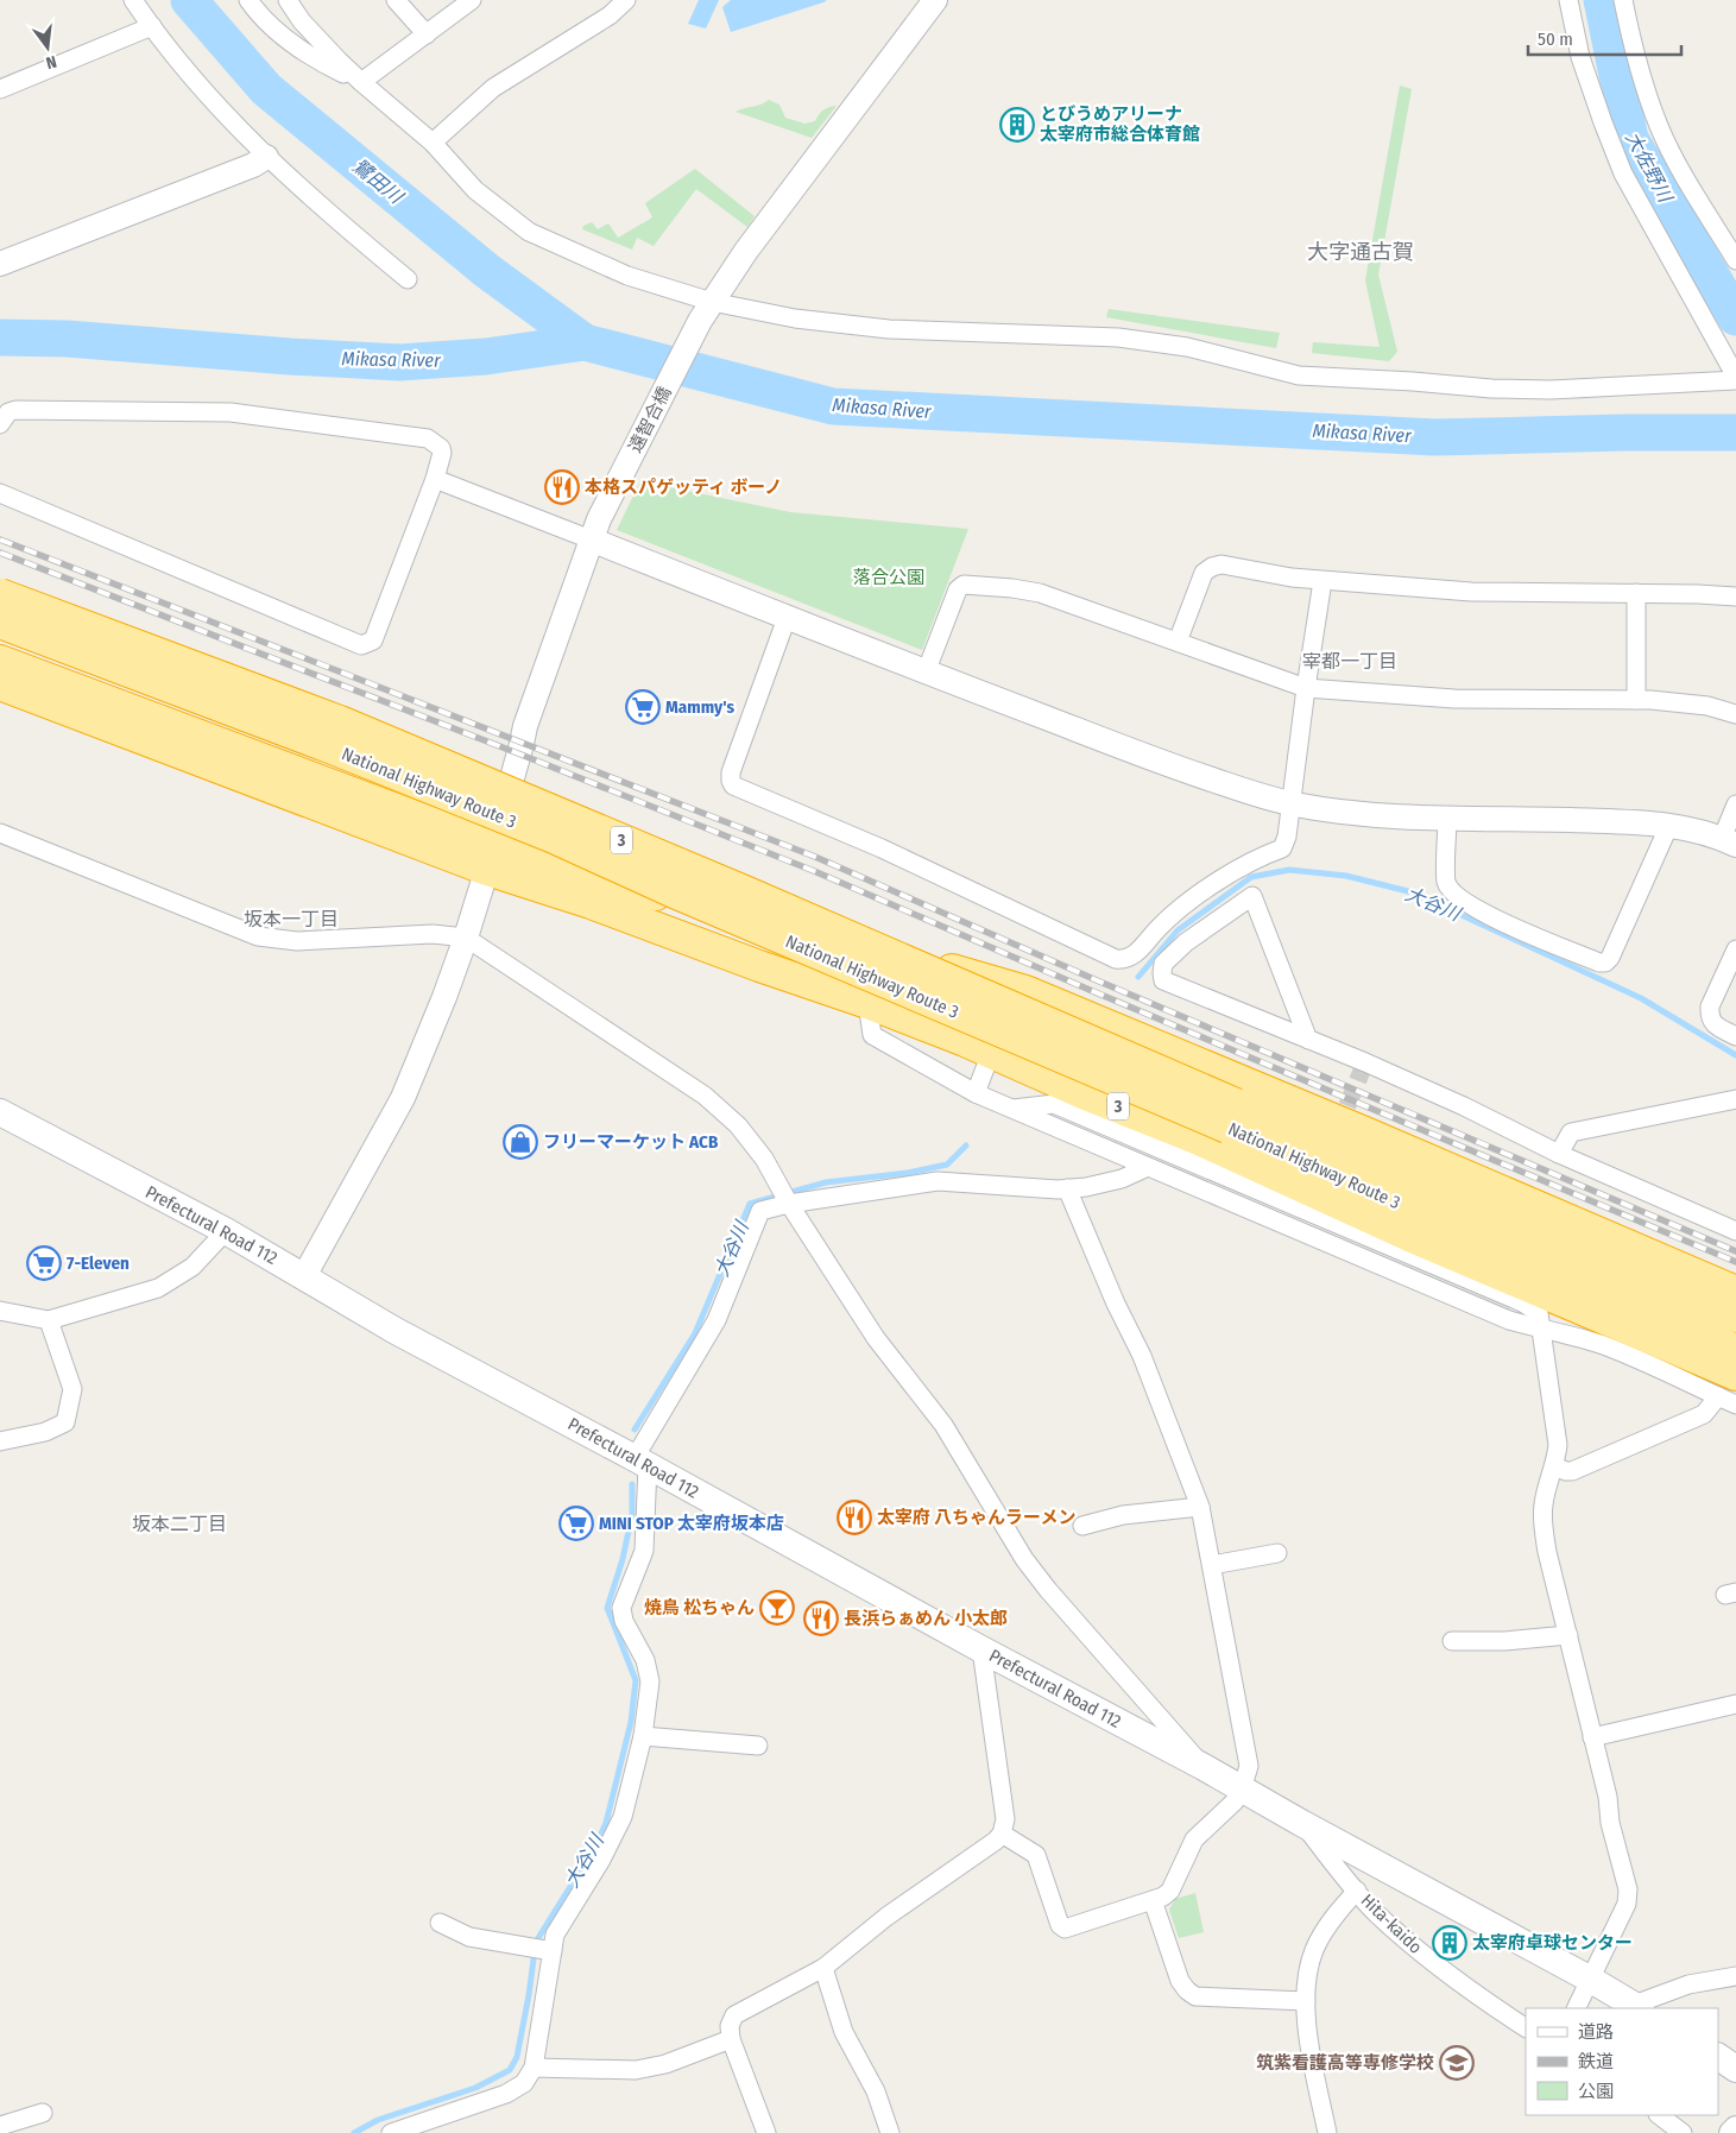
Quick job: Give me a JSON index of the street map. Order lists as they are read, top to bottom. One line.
{"streets":{"highway":["National Highway Route 3","3"],"main road":["Prefectural Road 112"],"street":["遠智合橋","Hita-kaido"]},"crossings":[["遠智合橋","3"],["遠智合橋","Prefectural Road 112"],["Prefectural Road 112","Hita-kaido"]],"districts":["大字通古賀","宰都一丁目","坂本一丁目","坂本二丁目"],"water":["大佐野川","鷺田川","Mikasa River","大谷川"],"parks":["落合公園"],"places":{"building":["とびうめアリーナ 太宰府市総合体育館","太宰府卓球センター"],"restaurant":["本格スパゲッティ ボーノ","太宰府 八ちゃんラーメン","長浜らぁめん 小太郎"],"supermarket":["Mammy's","7-Eleven","MINI STOP 太宰府坂本店"],"shop":["フリーマーケット ACB"],"bar":["焼鳥 松ちゃん"],"school or university":["筑紫看護高等専修学校"]},"legend":["道路","鉄道","公園"],"scale_bar":"50 m","north":"bottom"}
